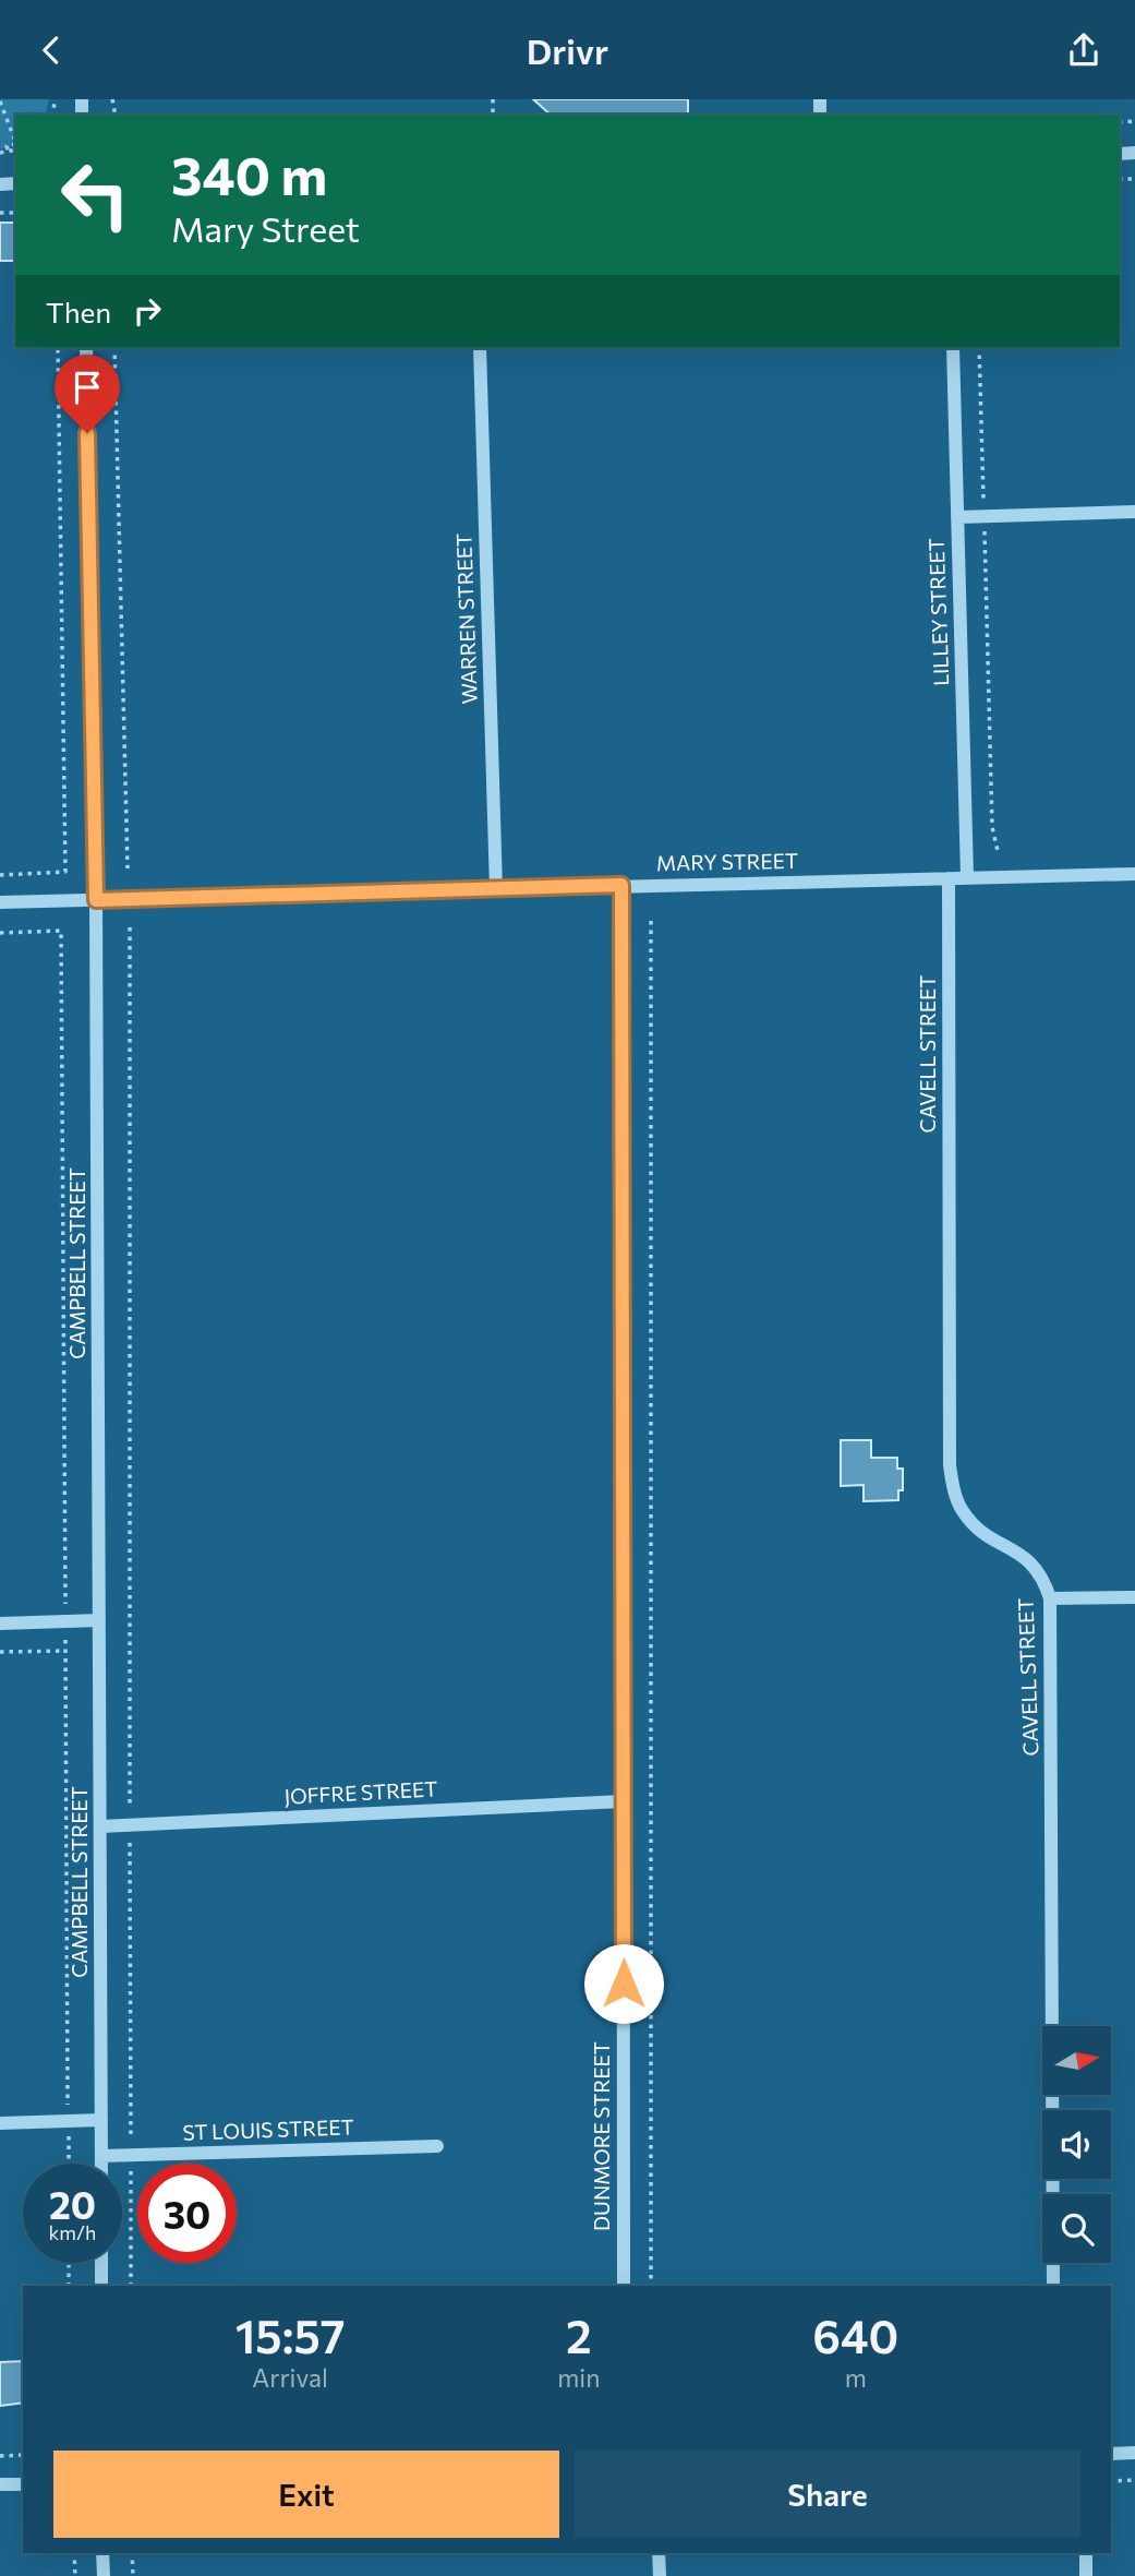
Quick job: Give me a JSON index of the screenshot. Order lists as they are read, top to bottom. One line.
{"streets":{"street":["LILLEY STREET","WARREN STREET","MARY STREET","CAVELL STREET","CAMPBELL STREET","JOFFRE STREET","ST LOUIS STREET","DUNMORE STREET"]},"crossings":[["LILLEY STREET","MARY STREET"],["WARREN STREET","MARY STREET"],["MARY STREET","CAVELL STREET"],["MARY STREET","CAMPBELL STREET"],["MARY STREET","DUNMORE STREET"],["CAMPBELL STREET","JOFFRE STREET"],["CAMPBELL STREET","ST LOUIS STREET"],["JOFFRE STREET","DUNMORE STREET"]],"north":"right","page":{"header":"Drivr","turn":["340 m","Mary Street"],"then":"Then","speed":"20 km/h","limit":"30","eta":["15:57","Arrival","2","min","640","m"],"buttons":["Exit","Share"]}}
